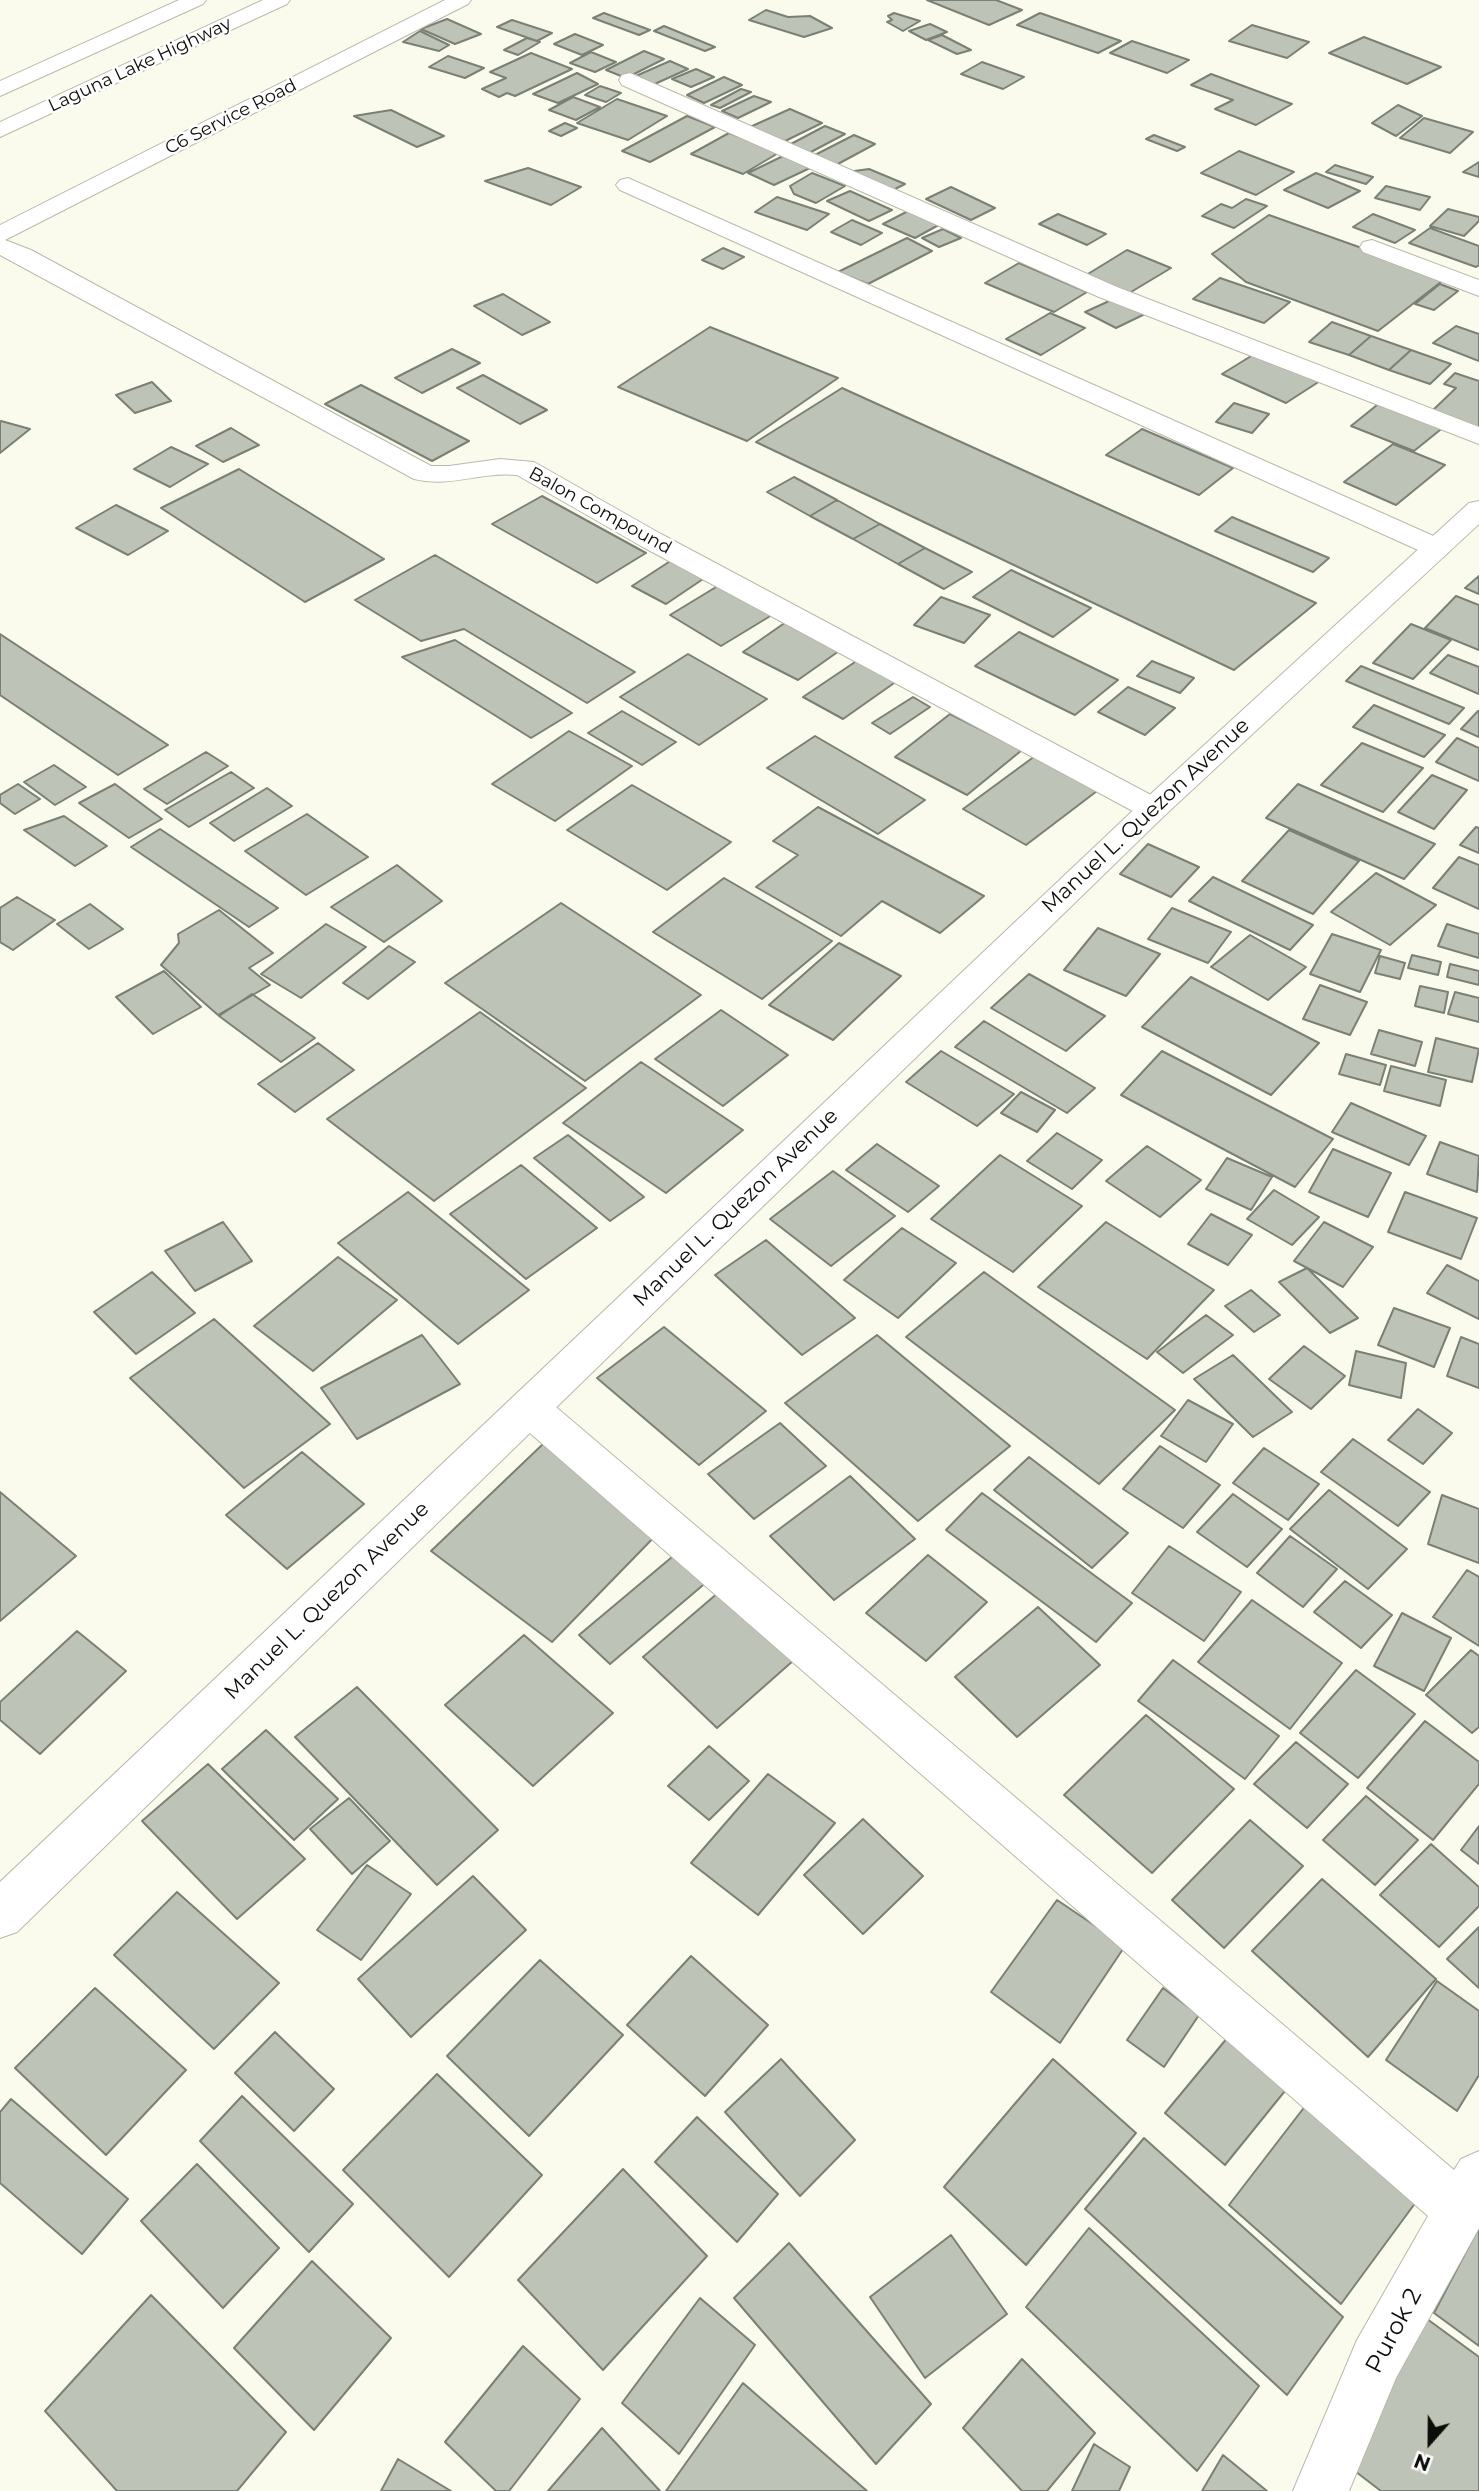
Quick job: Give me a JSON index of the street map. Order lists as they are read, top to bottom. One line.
{"streets":{"street":["Laguna Lake Highway","C6 Service Road","Balon Compound","Manuel L. Quezon Avenue","Purok 2"]},"crossings":[["Balon Compound","Manuel L. Quezon Avenue"]],"north":"bottom"}
